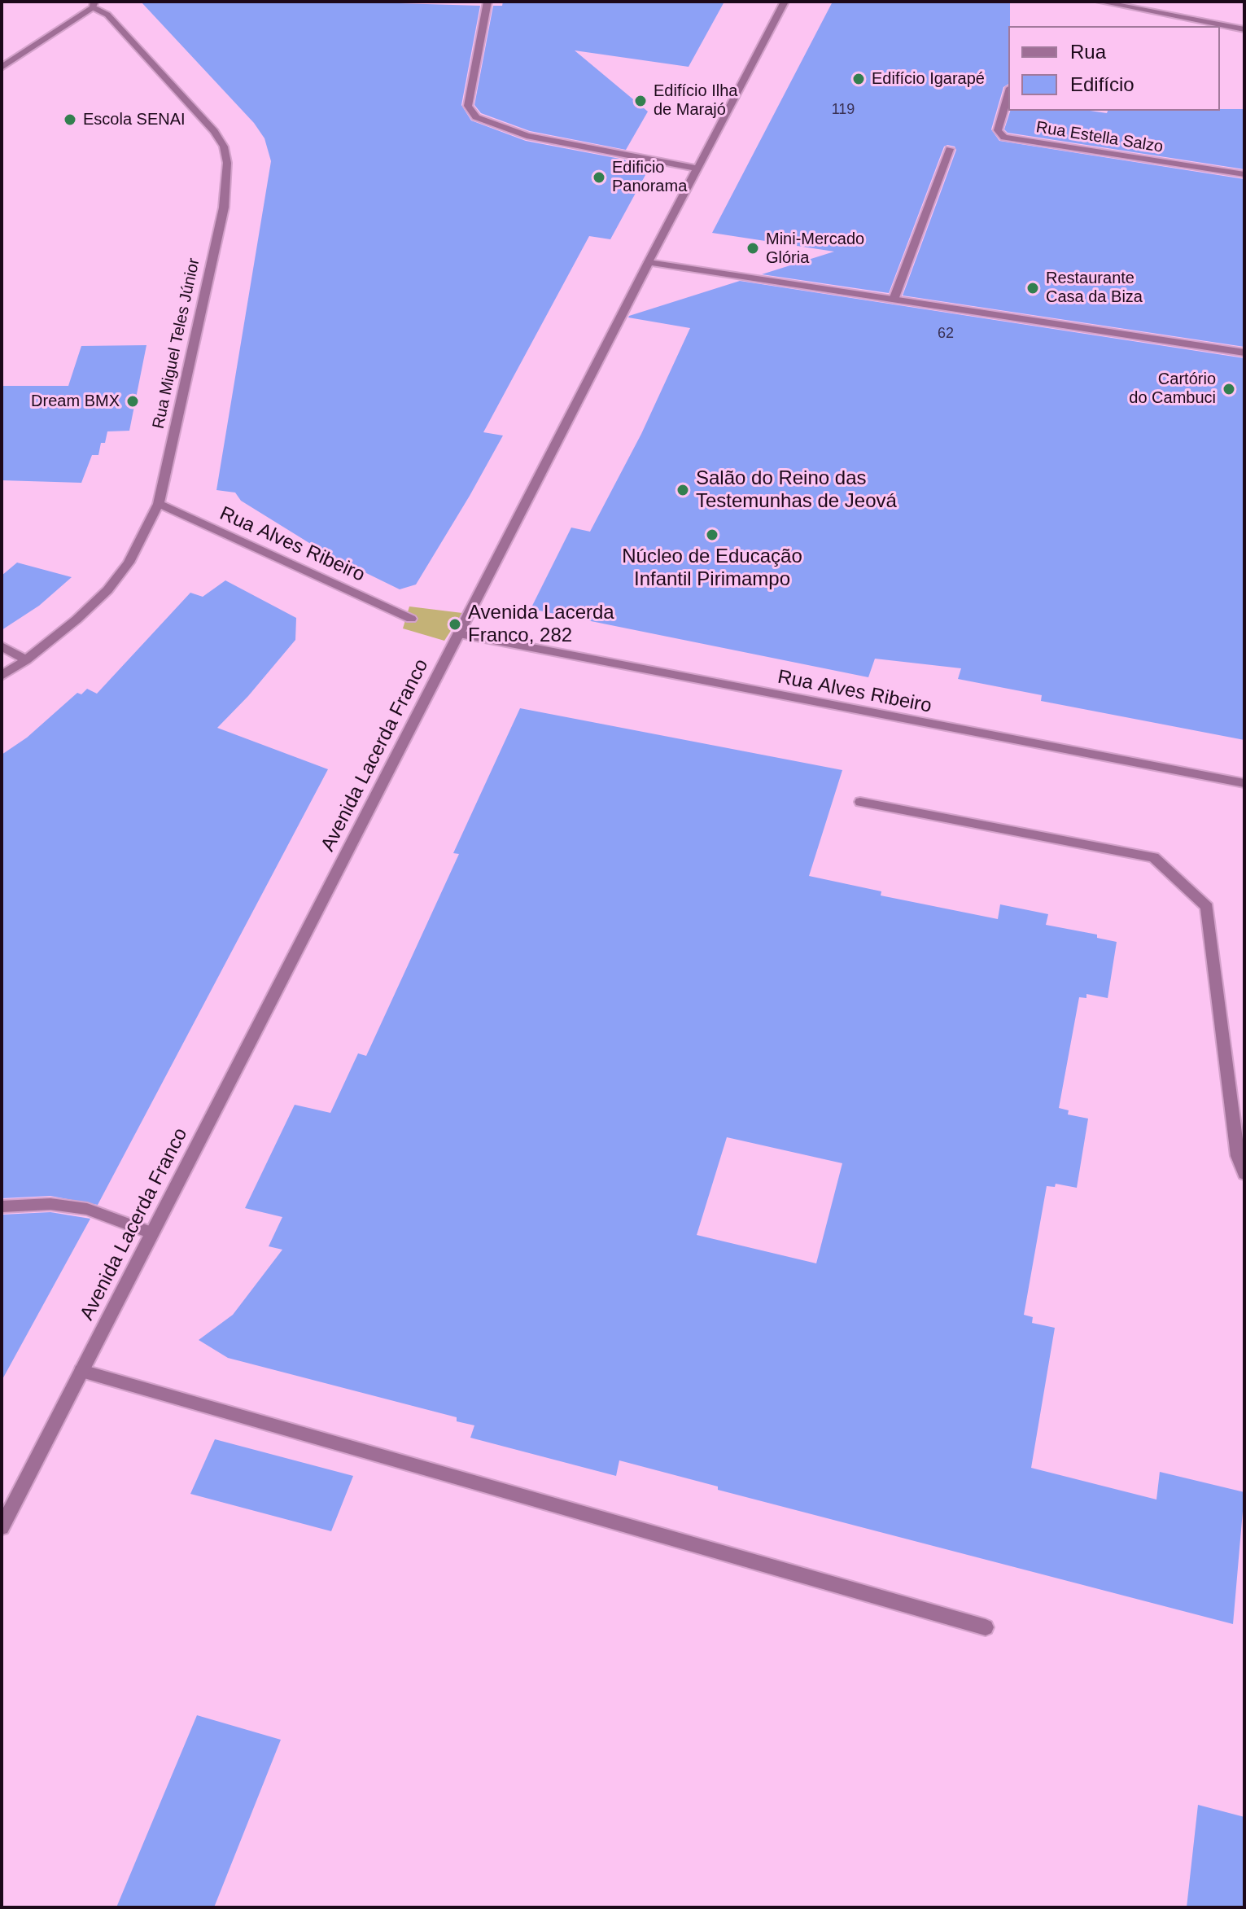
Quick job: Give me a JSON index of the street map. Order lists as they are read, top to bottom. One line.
{"streets":{"street":["Rua Estella Salzo","Rua Miguel Teles Júnior","Rua Alves Ribeiro","Avenida Lacerda Franco"]},"crossings":[["Rua Miguel Teles Júnior","Rua Alves Ribeiro"],["Rua Alves Ribeiro","Avenida Lacerda Franco"]],"places":["Edifício Igarapé","Edifício Ilha de Marajó","Escola SENAI","Edificio Panorama","Mini-Mercado Glória","Restaurante Casa da Biza","Cartório do Cambuci","Dream BMX","Salão do Reino das Testemunhas de Jeová","Núcleo de Educação Infantil Pirimampo","Avenida Lacerda Franco, 282"],"house_numbers":["119","62"],"legend":["Rua","Edifício"]}
